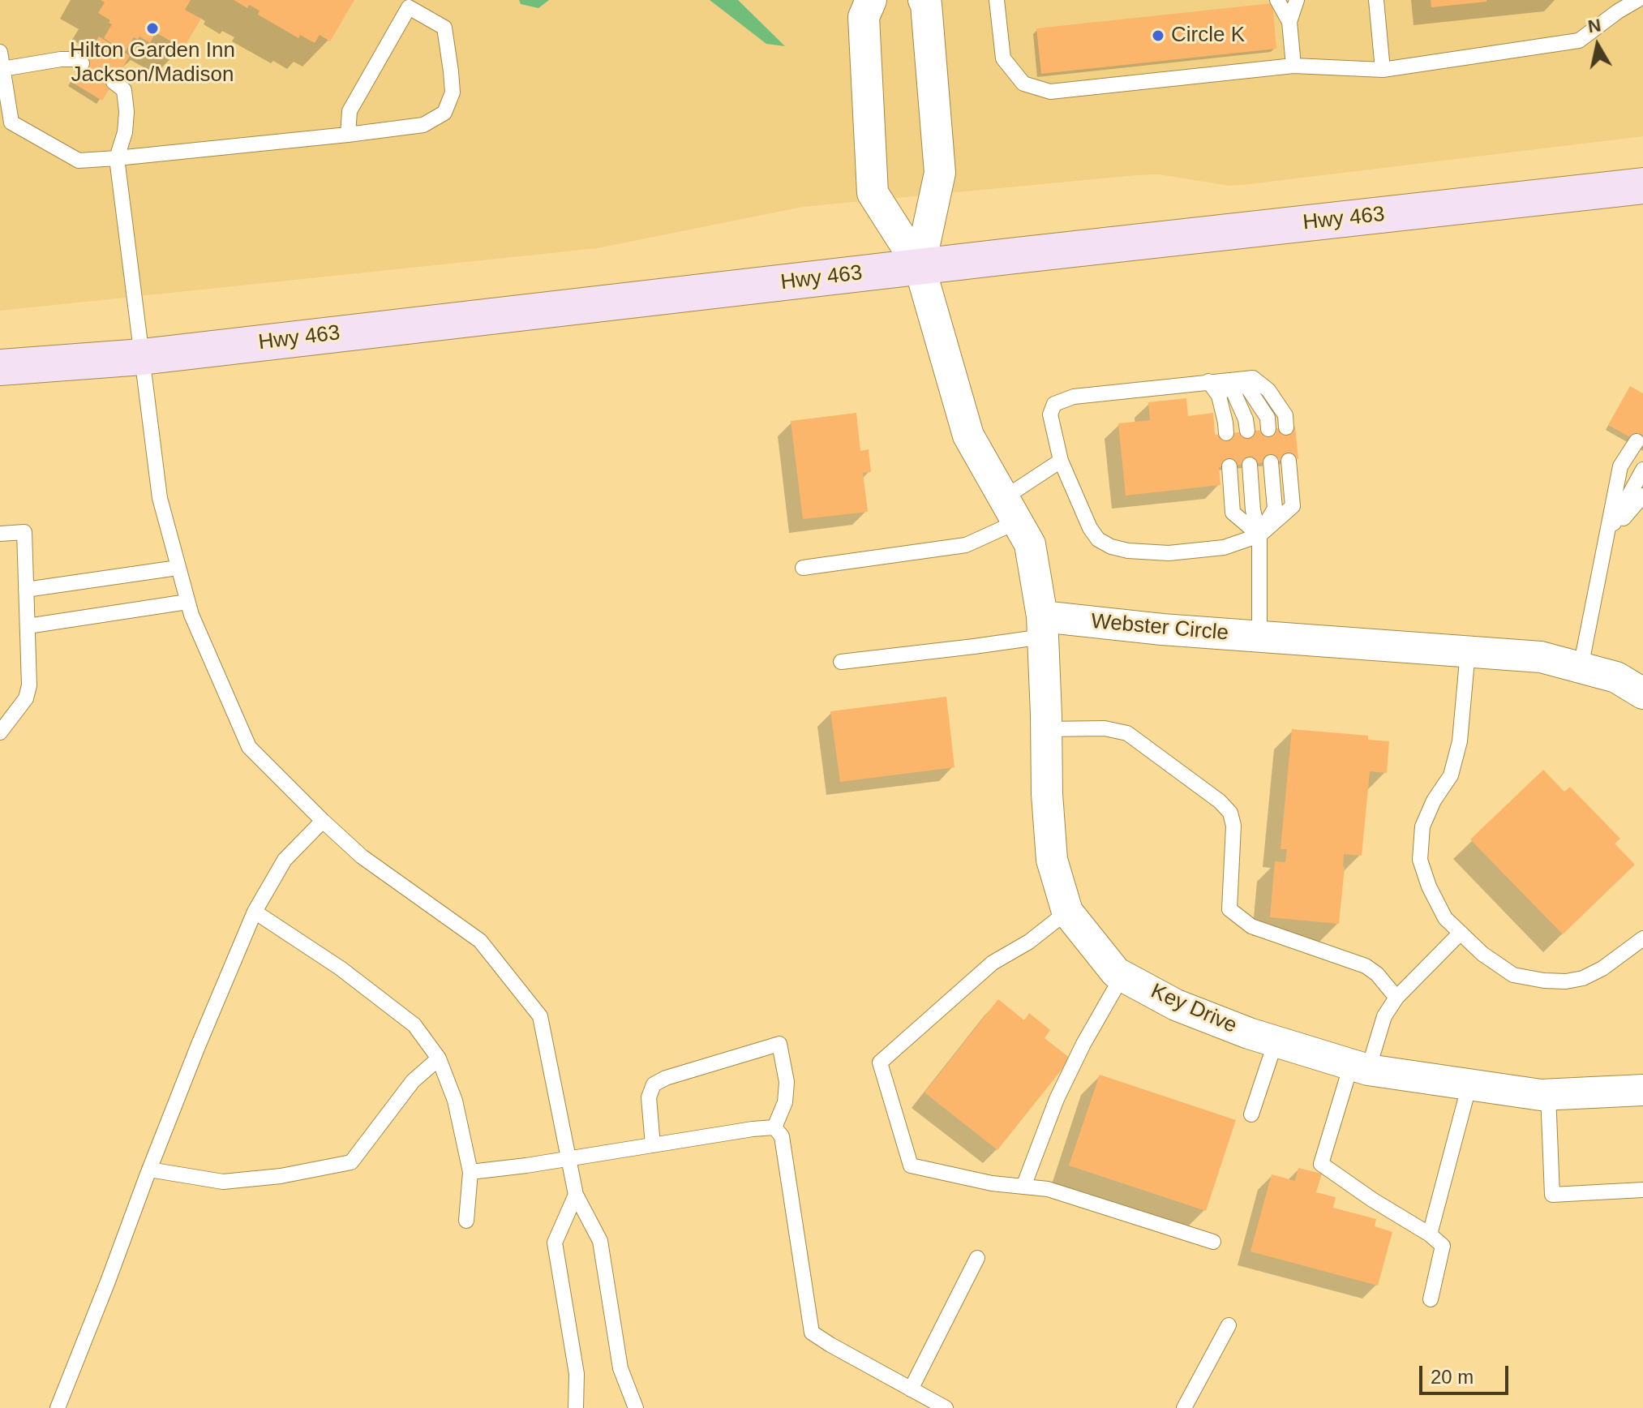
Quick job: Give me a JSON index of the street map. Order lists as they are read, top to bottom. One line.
{"streets":{"main road":["Hwy 463"],"street":["Webster Circle","Key Drive"]},"crossings":[["Webster Circle","Key Drive"]],"places":["Hilton Garden Inn Jackson/Madison","Circle K"],"scale_bar":"20 m","north":"top"}
